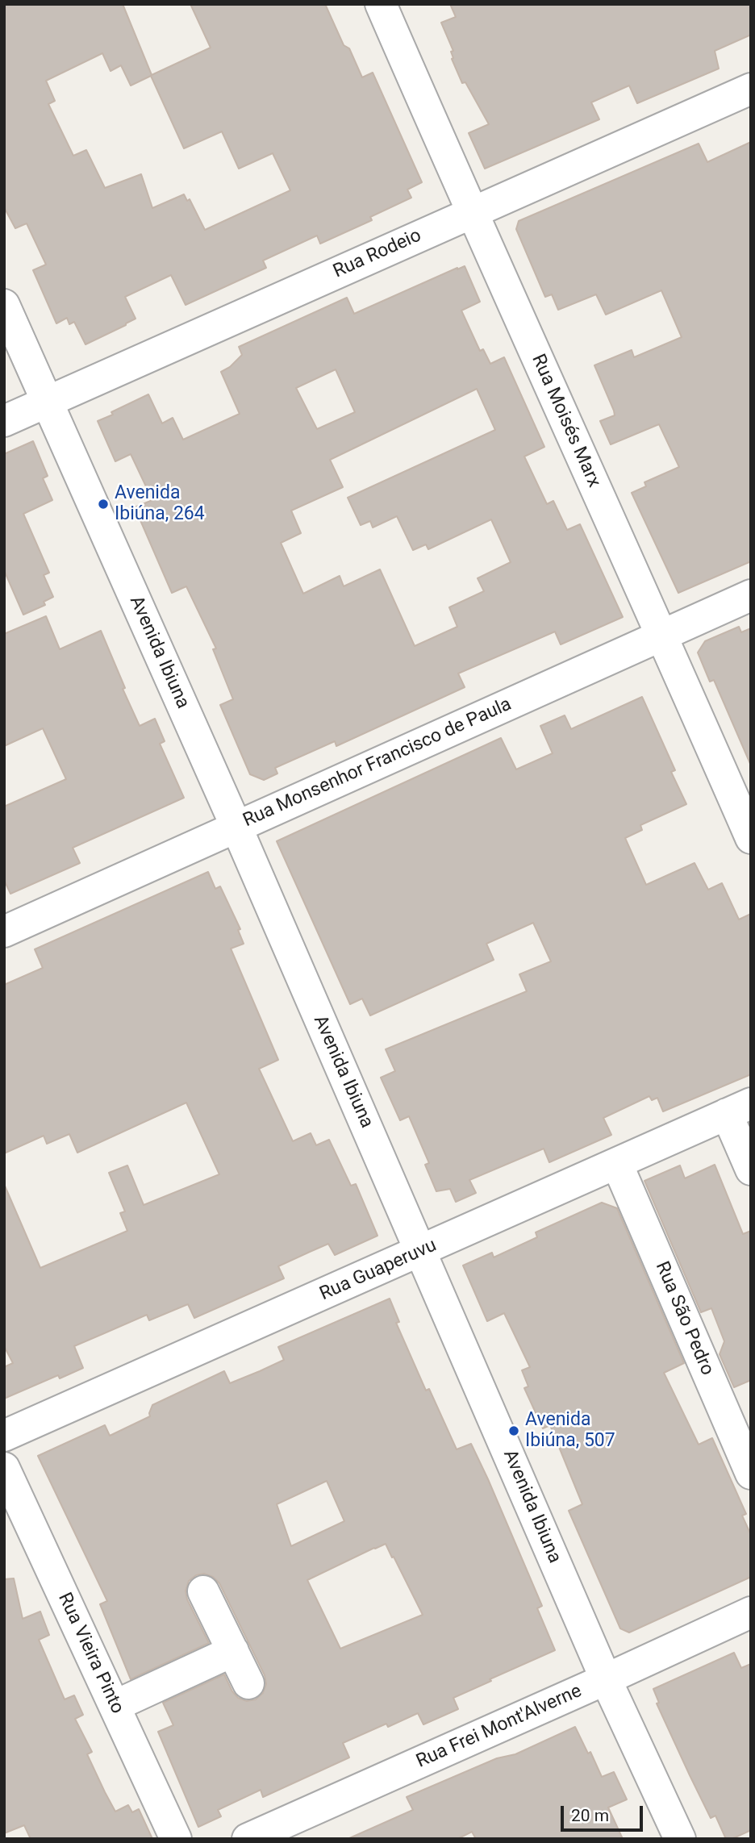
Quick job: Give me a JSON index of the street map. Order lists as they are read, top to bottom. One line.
{"streets":{"street":["Rua Rodeio","Rua Moisés Marx","Avenida Ibiuna","Rua Monsenhor Francisco de Paula","Rua Guaperuvu","Rua São Pedro","Rua Vieira Pinto","Rua Frei Mont'Alverne"]},"crossings":[["Rua Rodeio","Rua Moisés Marx"],["Rua Rodeio","Avenida Ibiuna"],["Rua Moisés Marx","Rua Monsenhor Francisco de Paula"],["Avenida Ibiuna","Rua Monsenhor Francisco de Paula"],["Avenida Ibiuna","Rua Guaperuvu"],["Avenida Ibiuna","Rua Frei Mont'Alverne"],["Rua Guaperuvu","Rua São Pedro"]],"places":["Avenida Ibiúna, 264","Avenida Ibiúna, 507"],"scale_bar":"20 m"}
